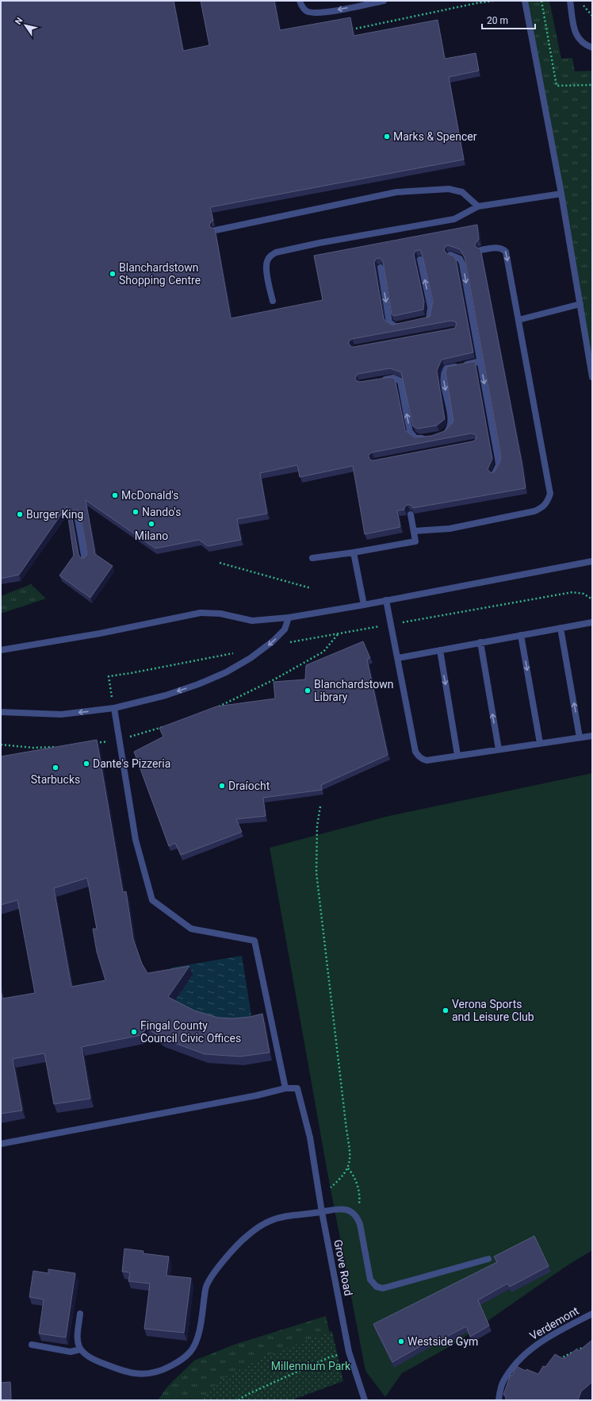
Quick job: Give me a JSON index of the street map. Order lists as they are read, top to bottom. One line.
{"streets":{"street":["Grove Road","Verdemont"]},"parks":["Millennium Park"],"places":["Marks & Spencer","Blanchardstown Shopping Centre","McDonald's","Nando's","Burger King","Milano","Blanchardstown Library","Dante's Pizzeria","Starbucks","Draíocht","Verona Sports and Leisure Club","Fingal County Council Civic Offices","Westside Gym"],"scale_bar":"20 m","north":"top left"}
